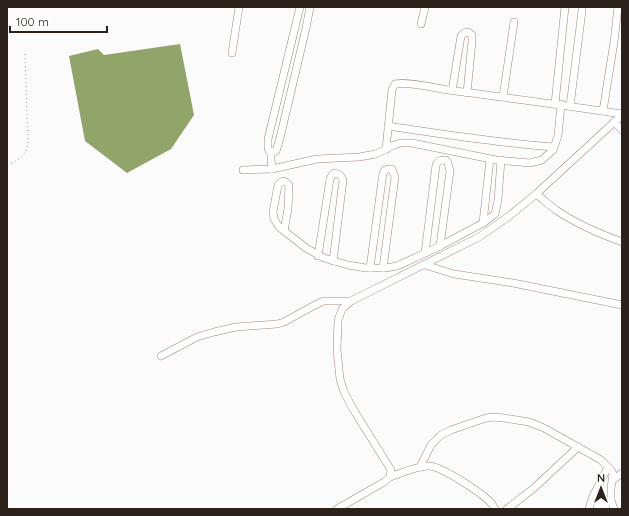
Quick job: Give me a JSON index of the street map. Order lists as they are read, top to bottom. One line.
{"scale_bar":"100 m","north":"top"}
